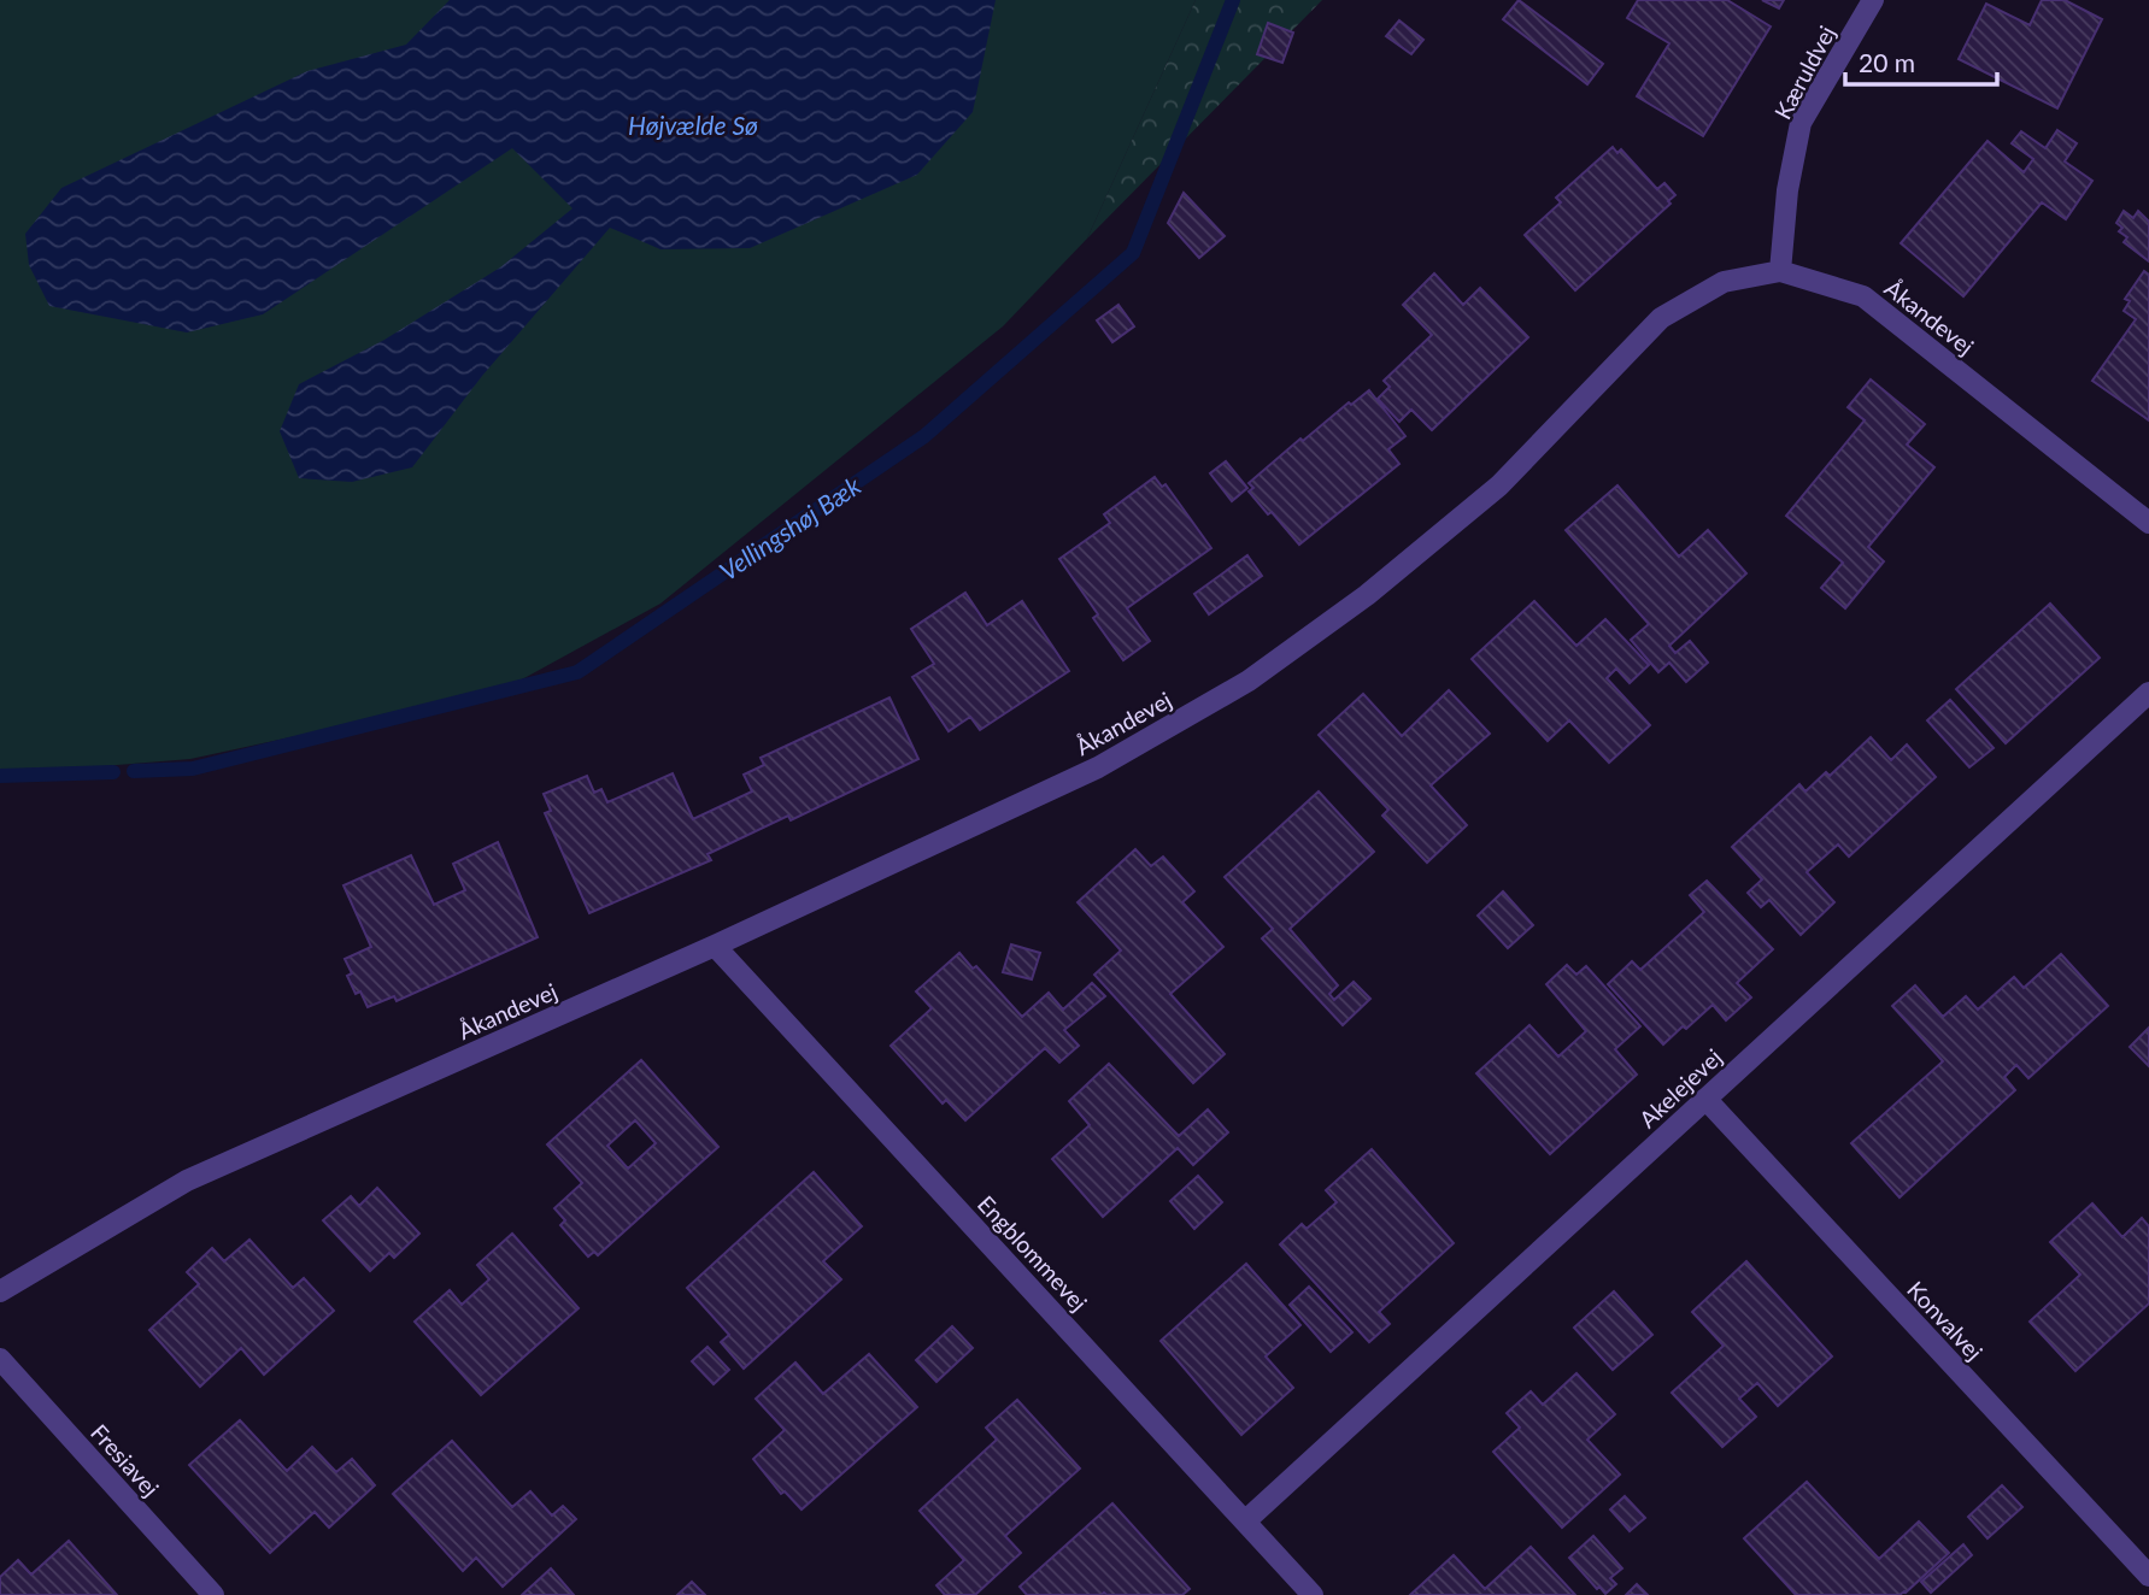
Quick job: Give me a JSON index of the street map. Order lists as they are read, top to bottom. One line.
{"streets":{"street":["Kæruldvej","Åkandevej","Akelejevej","Engblommevej","Konvalvej","Fresiavej"]},"crossings":[["Kæruldvej","Åkandevej"],["Åkandevej","Engblommevej"],["Akelejevej","Engblommevej"],["Akelejevej","Konvalvej"]],"water":["Højvælde Sø","Vellingshøj Bæk"],"scale_bar":"20 m"}
